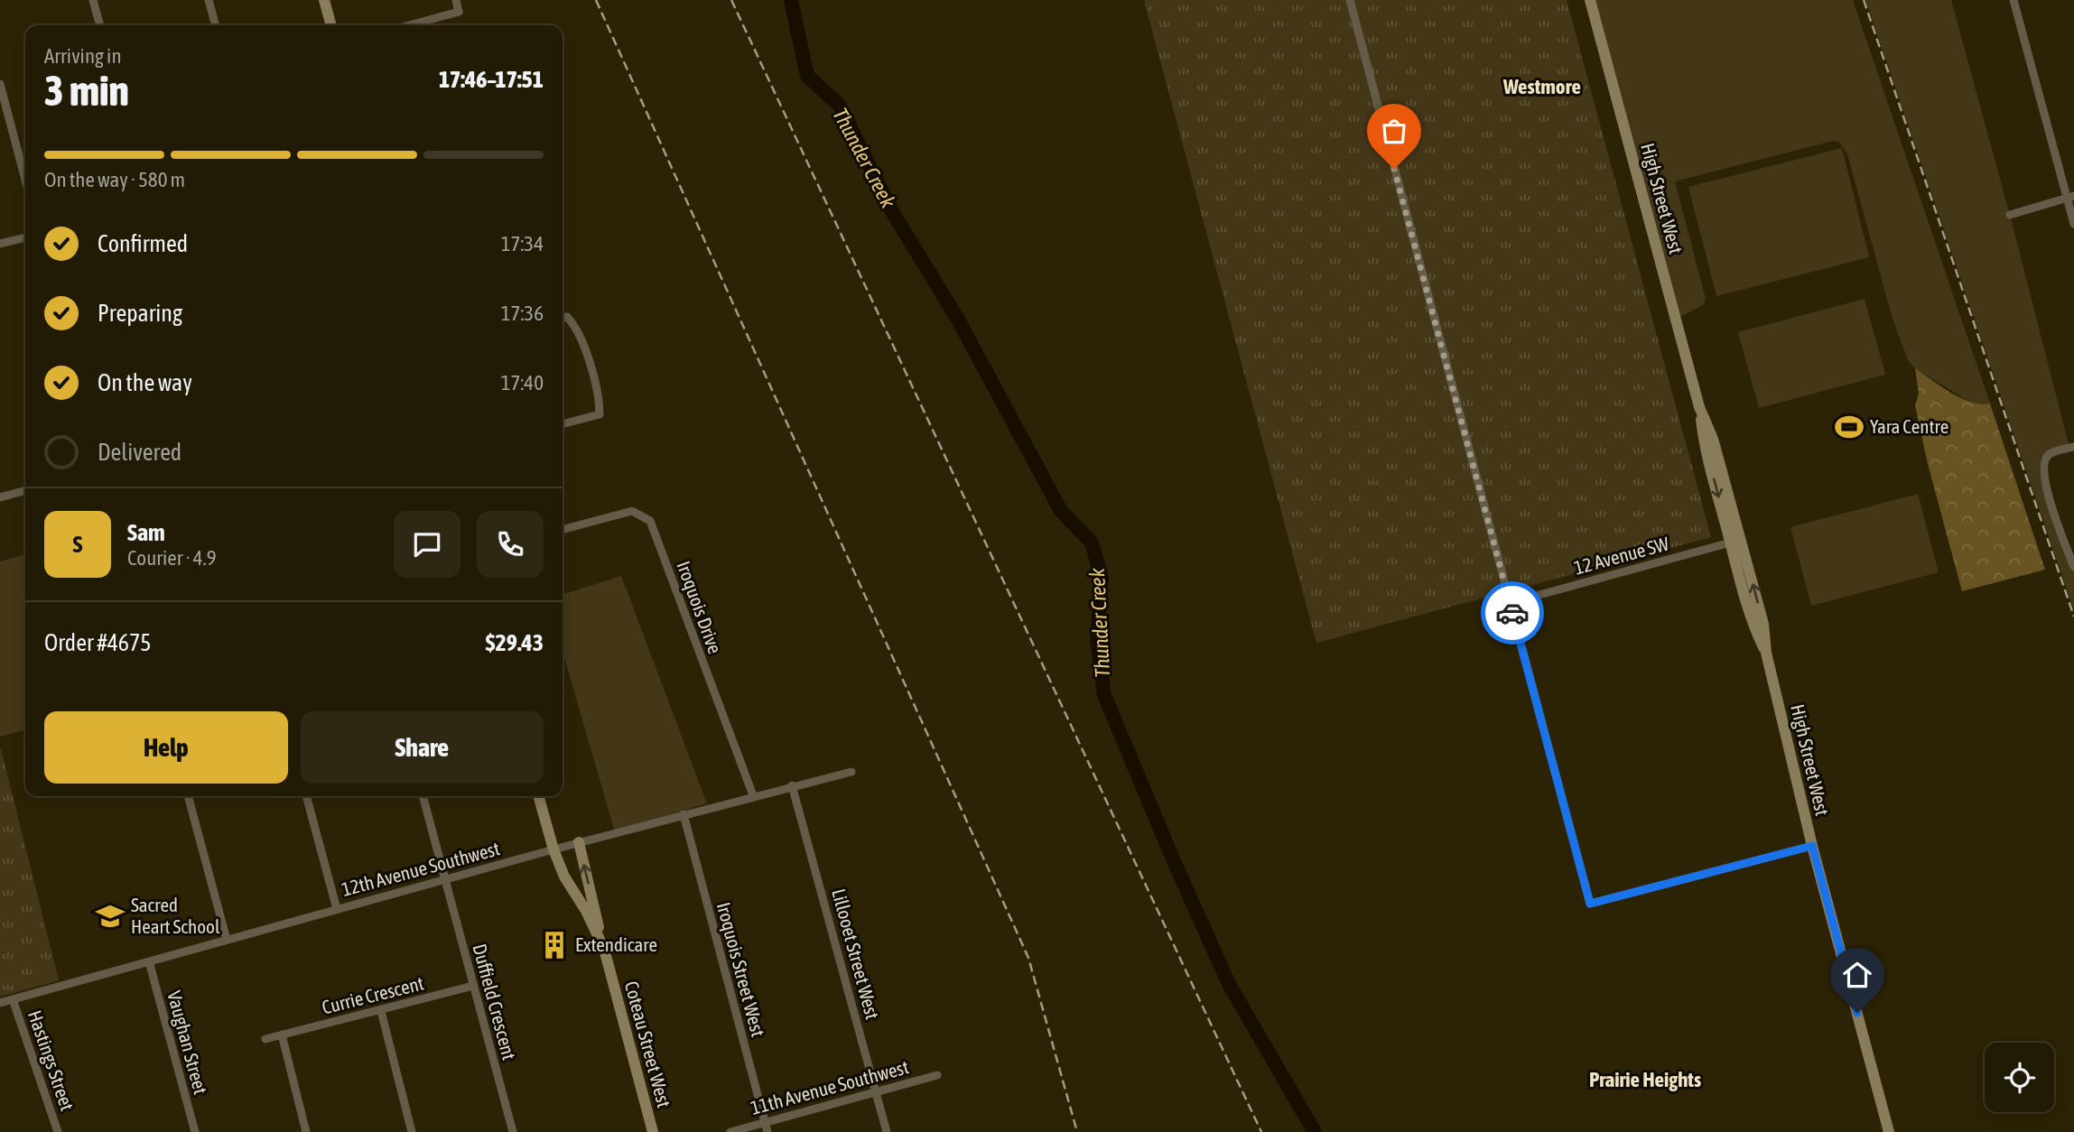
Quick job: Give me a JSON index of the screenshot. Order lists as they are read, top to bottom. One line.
{"streets":{"main road":["High Street West","Coteau Street West"],"street":["12 Avenue SW","Iroquois Drive","12th Avenue Southwest","Lillooet Street West","Iroquois Street West","Currie Crescent","Duffield Crescent","Vaughan Street","Hastings Street","11th Avenue Southwest"]},"crossings":[["High Street West","12 Avenue SW"],["Iroquois Drive","12th Avenue Southwest"],["12th Avenue Southwest","Lillooet Street West"],["12th Avenue Southwest","Iroquois Street West"],["12th Avenue Southwest","Duffield Crescent"],["12th Avenue Southwest","Vaughan Street"],["12th Avenue Southwest","Coteau Street West"],["12th Avenue Southwest","Hastings Street"],["Lillooet Street West","11th Avenue Southwest"],["Iroquois Street West","11th Avenue Southwest"],["Currie Crescent","Duffield Crescent"]],"districts":["Westmore","Prairie Heights"],"water":["Thunder Creek"],"places":{"sports":["Yara Centre"],"school or university":["Sacred Heart School"],"building":["Extendicare"]},"page":{"heading":["3 min","Arriving in","17:46–17:51"],"panel":["Sam","Courier · 4.9","Order #4675","$29.43"],"bar":"On the way · 580 m","list":[["Confirmed","17:34"],["Preparing","17:36"],["On the way","17:40"],"Delivered"],"round":"S","buttons":["Help","Share"]}}
